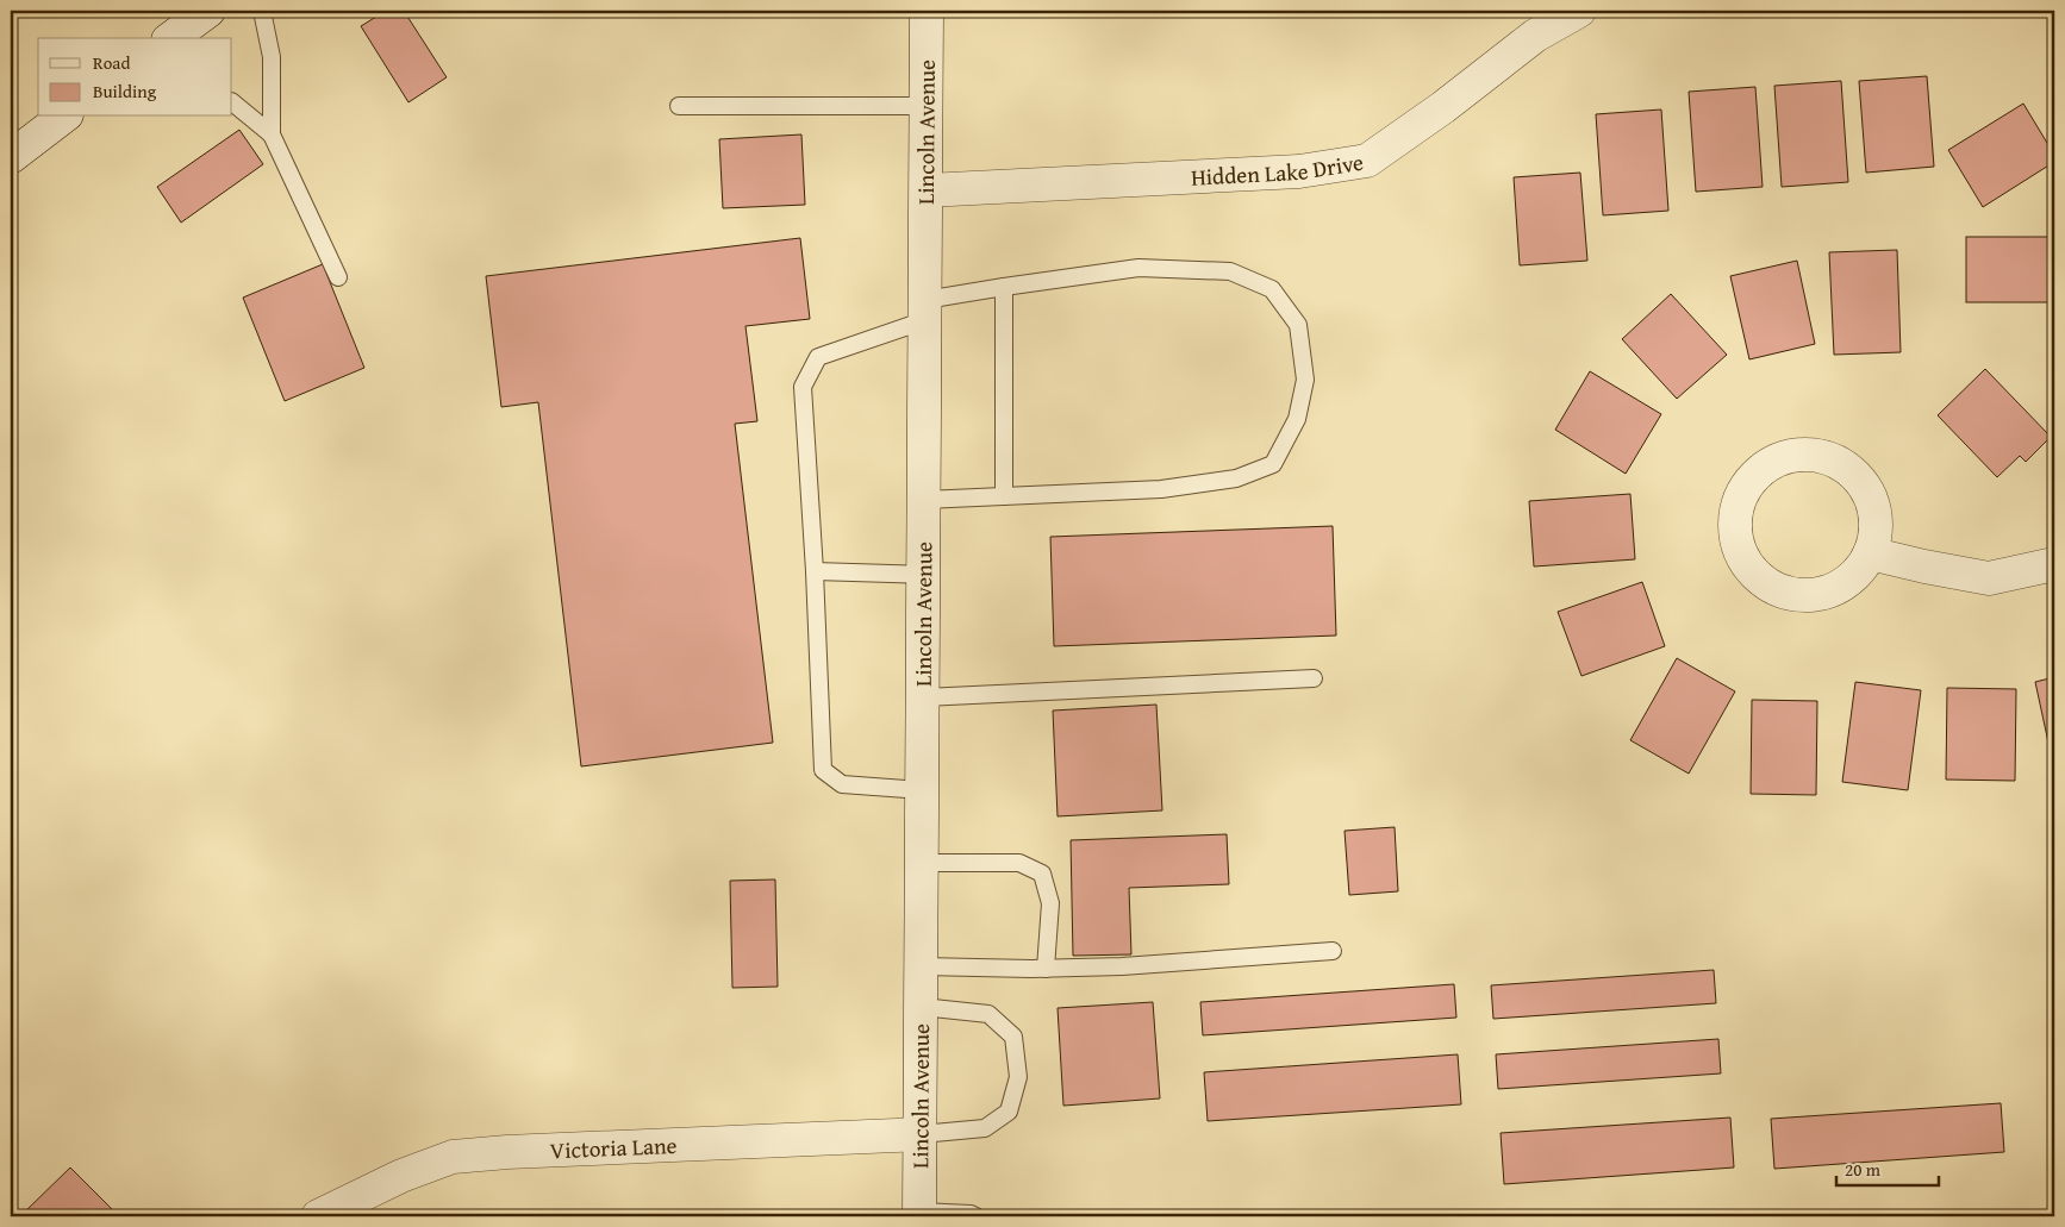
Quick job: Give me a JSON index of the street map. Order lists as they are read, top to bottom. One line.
{"streets":{"street":["Lincoln Avenue","Hidden Lake Drive","Victoria Lane"]},"crossings":[["Lincoln Avenue","Hidden Lake Drive"],["Lincoln Avenue","Victoria Lane"]],"legend":["Road","Building"],"scale_bar":"20 m"}
